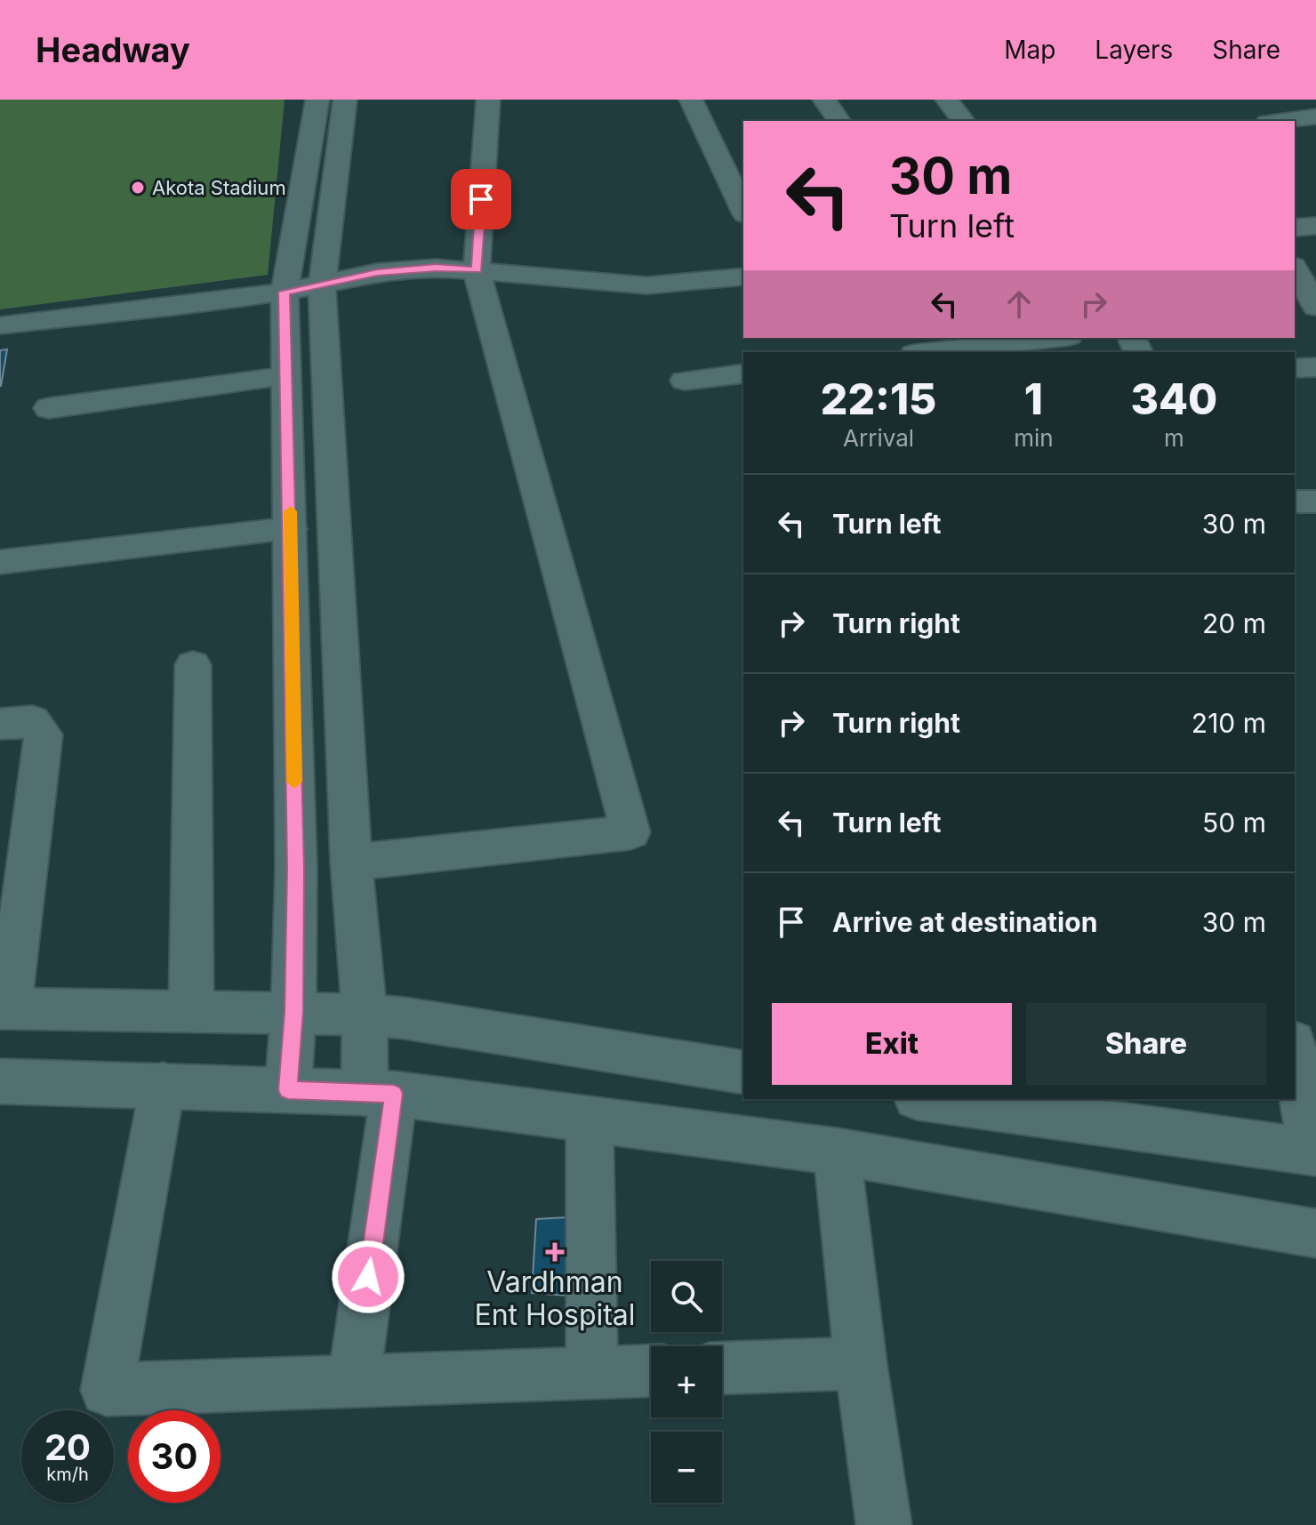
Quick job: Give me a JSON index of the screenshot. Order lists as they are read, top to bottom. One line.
{"places":{"other":["Akota Stadium"],"health":["Vardhman Ent Hospital"]},"page":{"header":"Headway","nav":["Map","Layers","Share"],"turn":["30 m","Turn left"],"eta":["22:15","Arrival","1","min","340","m"],"list":[{"name":"Turn left","value":"30 m"},{"name":"Turn right","value":"20 m"},{"name":"Turn right","value":"210 m"},{"name":"Turn left","value":"50 m"},{"name":"Arrive at destination","value":"30 m"}],"buttons":["Exit","Share"],"map_buttons":["+","−"],"speed":"20 km/h","limit":"30"}}
